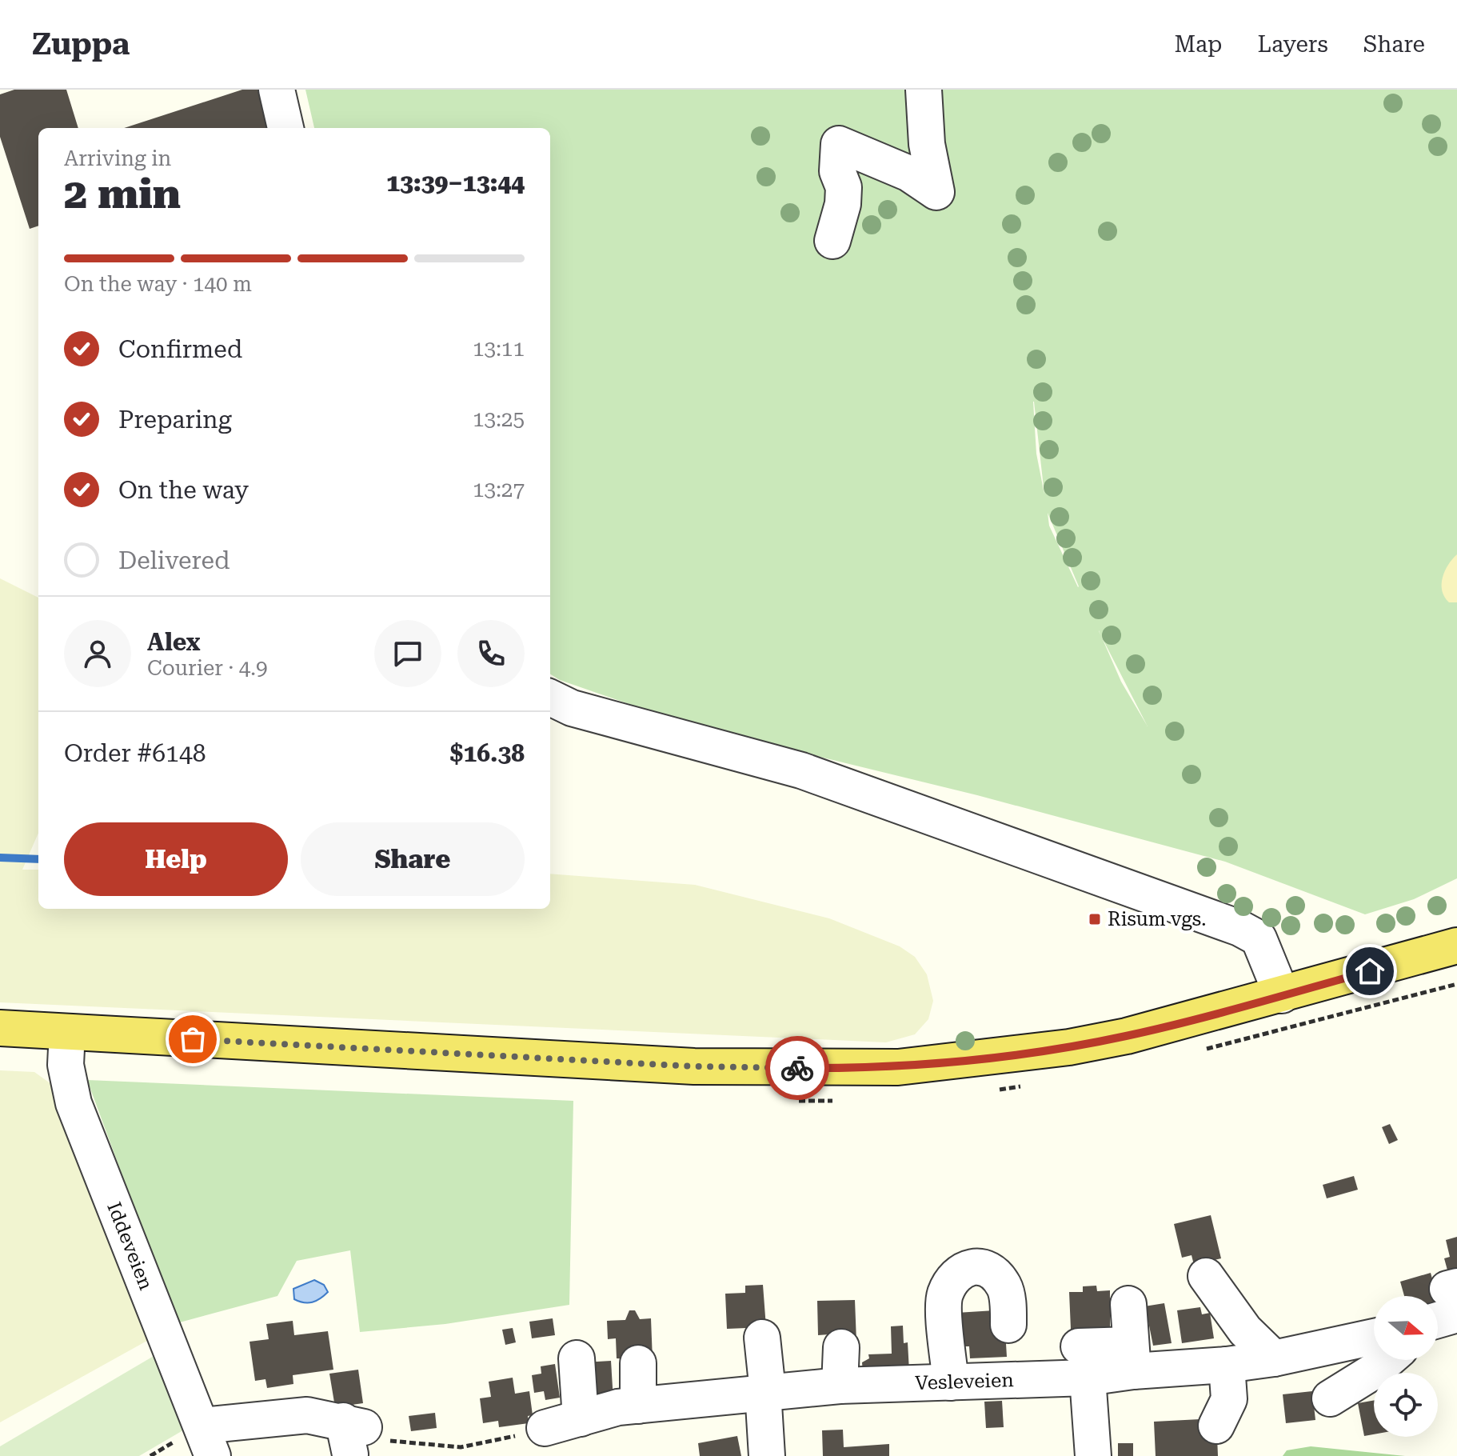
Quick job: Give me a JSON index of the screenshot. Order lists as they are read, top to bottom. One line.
{"streets":{"street":["Iddeveien","Vesleveien"]},"places":{"transit":["Risum vgs."]},"north":"right","page":{"header":"Zuppa","nav":["Map","Layers","Share"],"heading":["2 min","Arriving in","13:39–13:44"],"panel":["Alex","Courier · 4.9","Order #6148","$16.38"],"bar":"On the way · 140 m","list":[["Confirmed","13:11"],["Preparing","13:25"],["On the way","13:27"],"Delivered"],"buttons":["Help","Share"]}}
